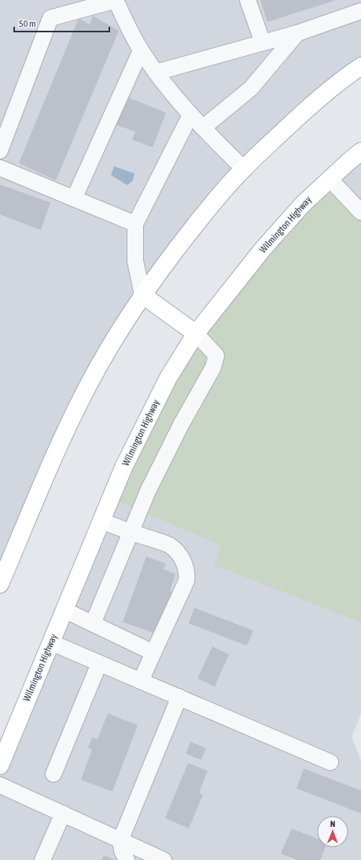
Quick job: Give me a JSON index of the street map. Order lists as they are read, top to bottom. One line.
{"streets":{"main road":["Wilmington Highway"]},"scale_bar":"50 m","north":"top"}
